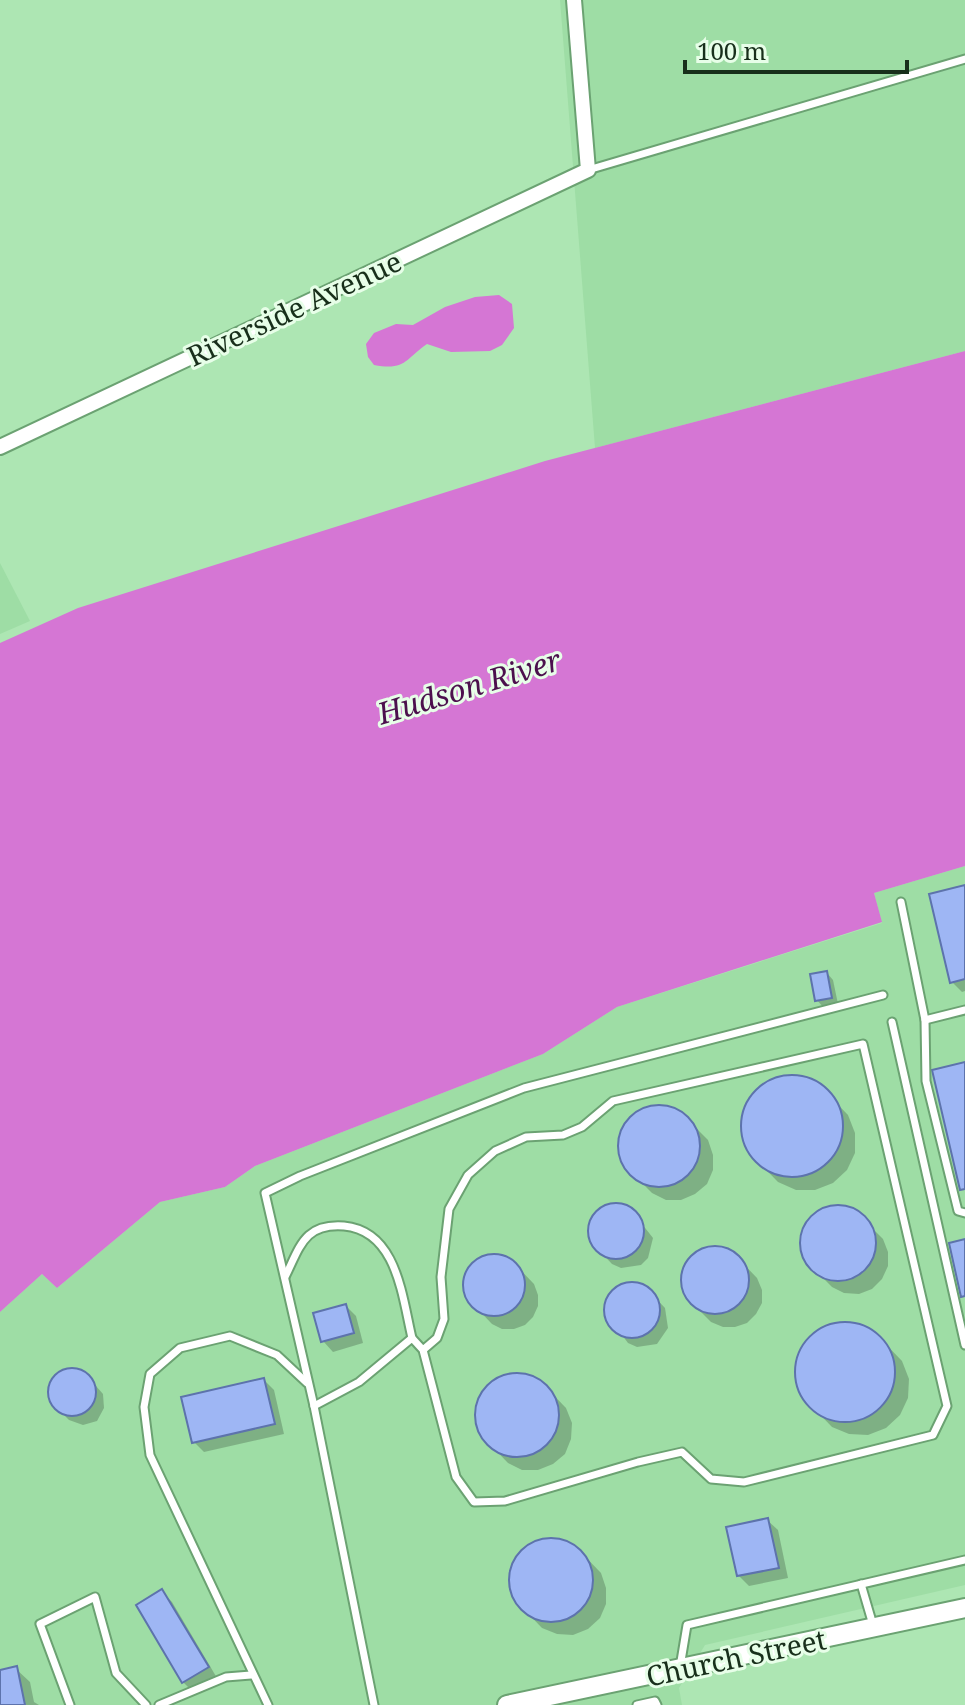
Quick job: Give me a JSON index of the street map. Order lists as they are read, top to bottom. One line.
{"streets":{"street":["Riverside Avenue","Church Street"]},"water":["Hudson River"],"scale_bar":"100 m"}
